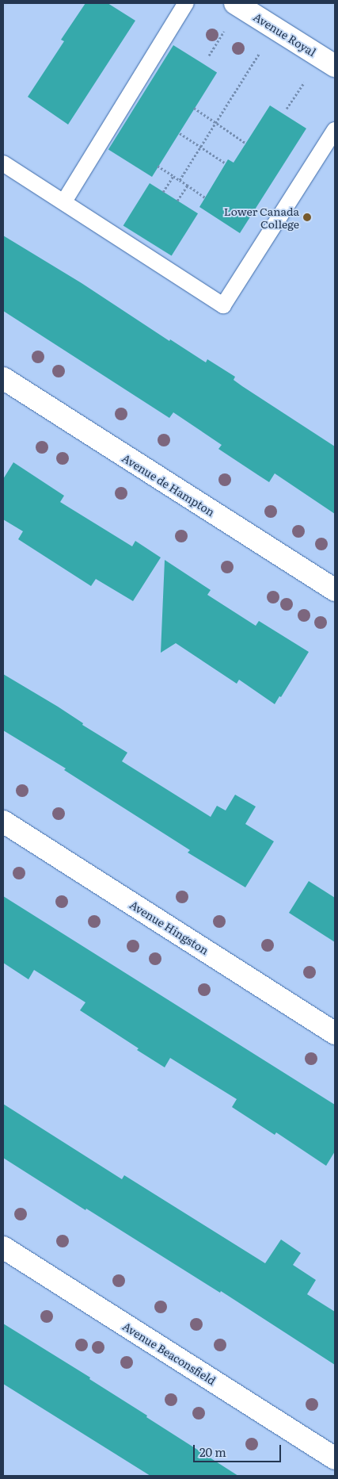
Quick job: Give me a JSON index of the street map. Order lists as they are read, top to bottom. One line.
{"streets":{"street":["Avenue Royal","Avenue de Hampton","Avenue Hingston","Avenue Beaconsfield"]},"places":["Lower Canada College"],"scale_bar":"20 m"}
